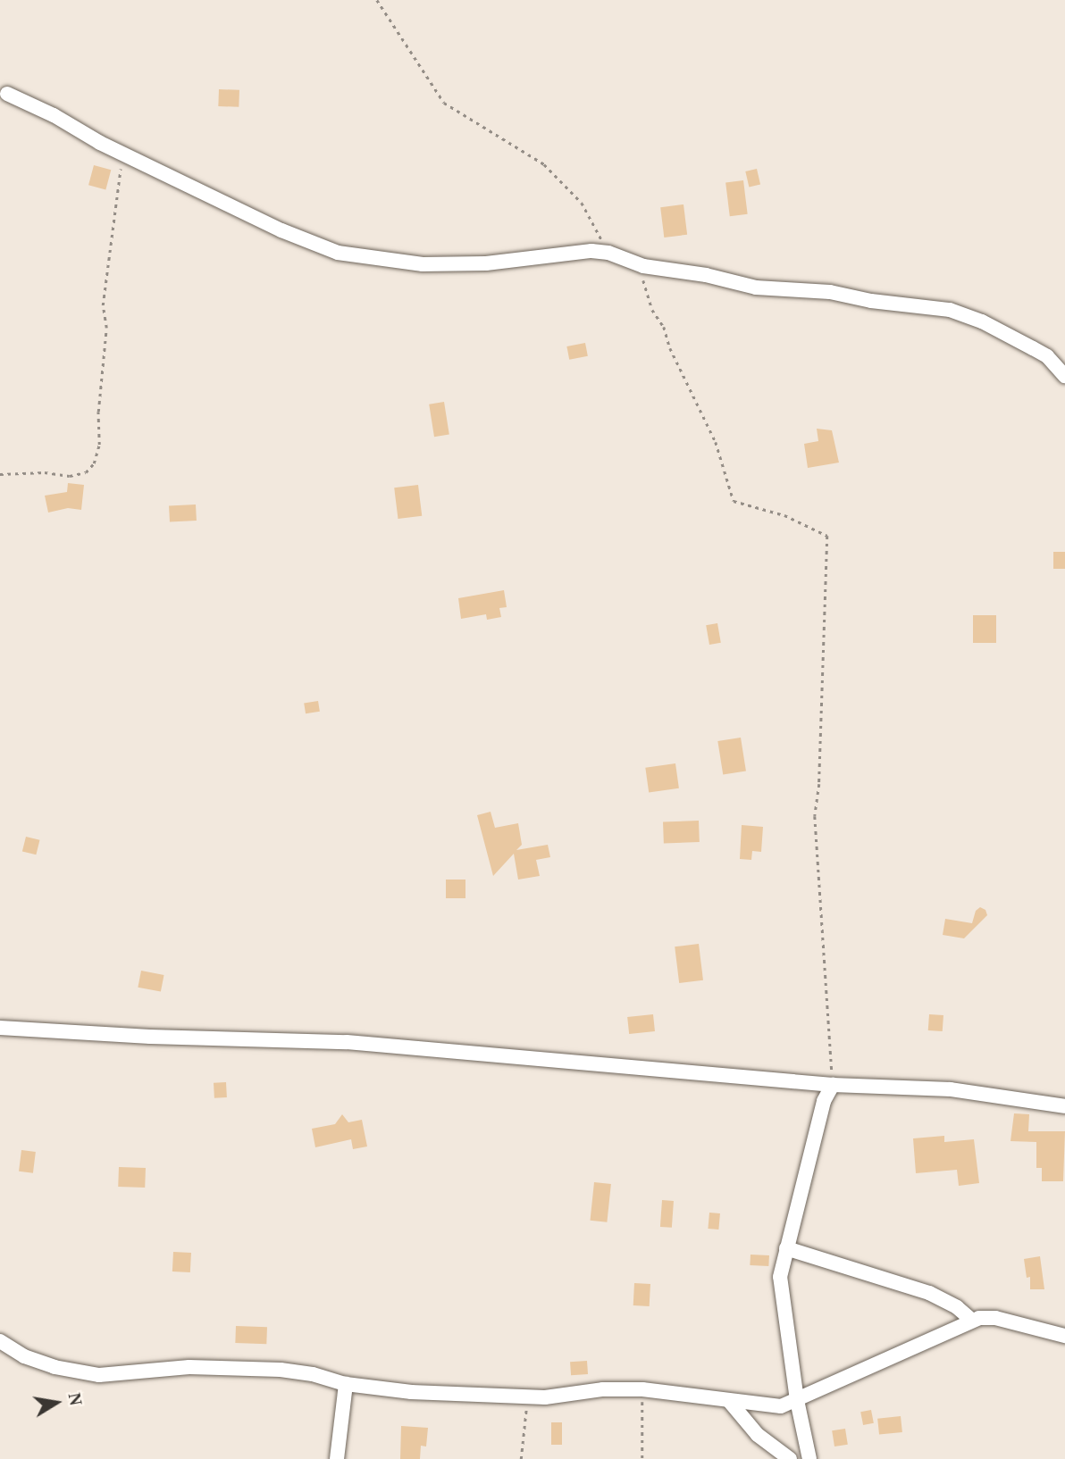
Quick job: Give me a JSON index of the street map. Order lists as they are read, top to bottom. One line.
{"north":"right"}
